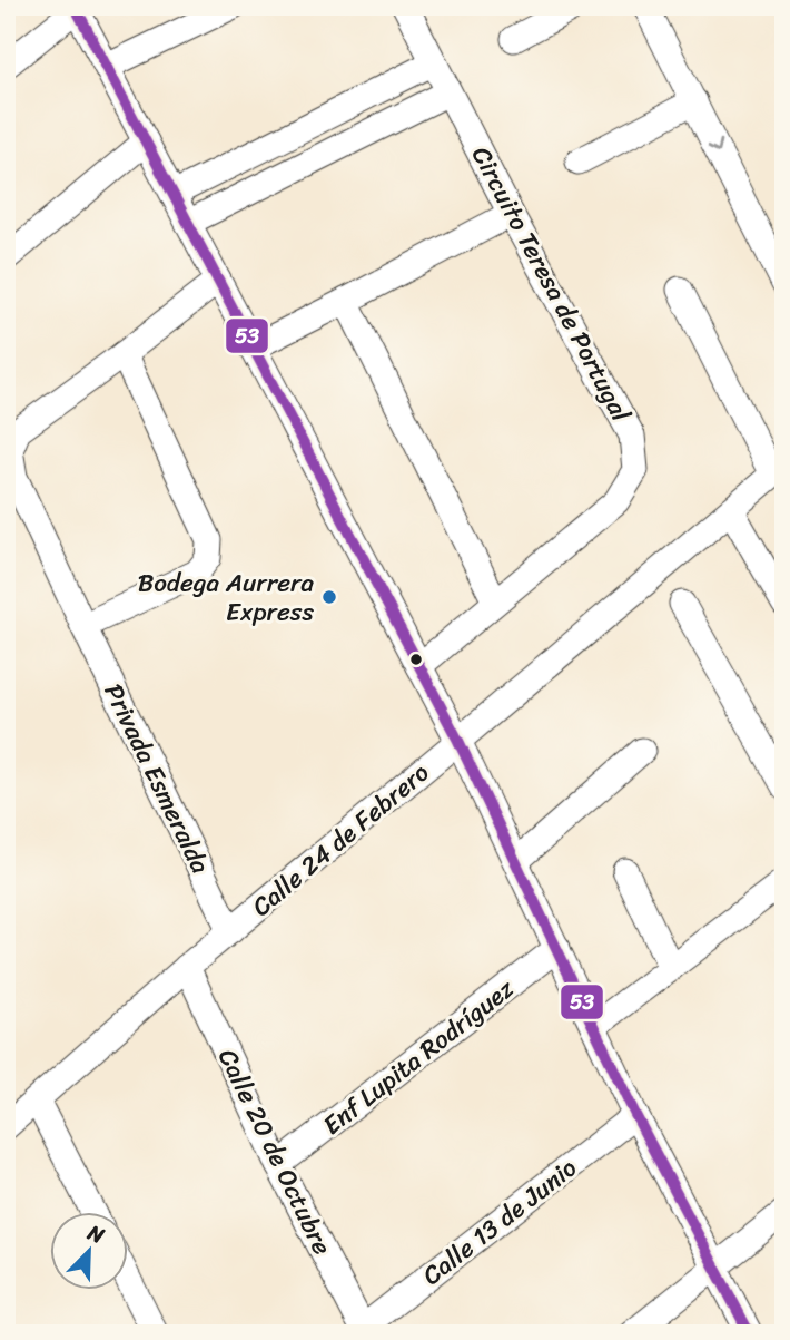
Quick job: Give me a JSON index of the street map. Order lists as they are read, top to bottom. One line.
{"streets":{"street":["Circuito Teresa de Portugal","Privada Esmeralda","Calle 24 de Febrero","Enf Lupita Rodríguez","Calle 20 de Octubre","Calle 13 de Junio"]},"crossings":[["Privada Esmeralda","Calle 24 de Febrero"],["Calle 24 de Febrero","Calle 20 de Octubre"],["Enf Lupita Rodríguez","Calle 20 de Octubre"],["Calle 20 de Octubre","Calle 13 de Junio"]],"places":["Bodega Aurrera Express"],"lines":["transit line 53"],"north":"top right"}
